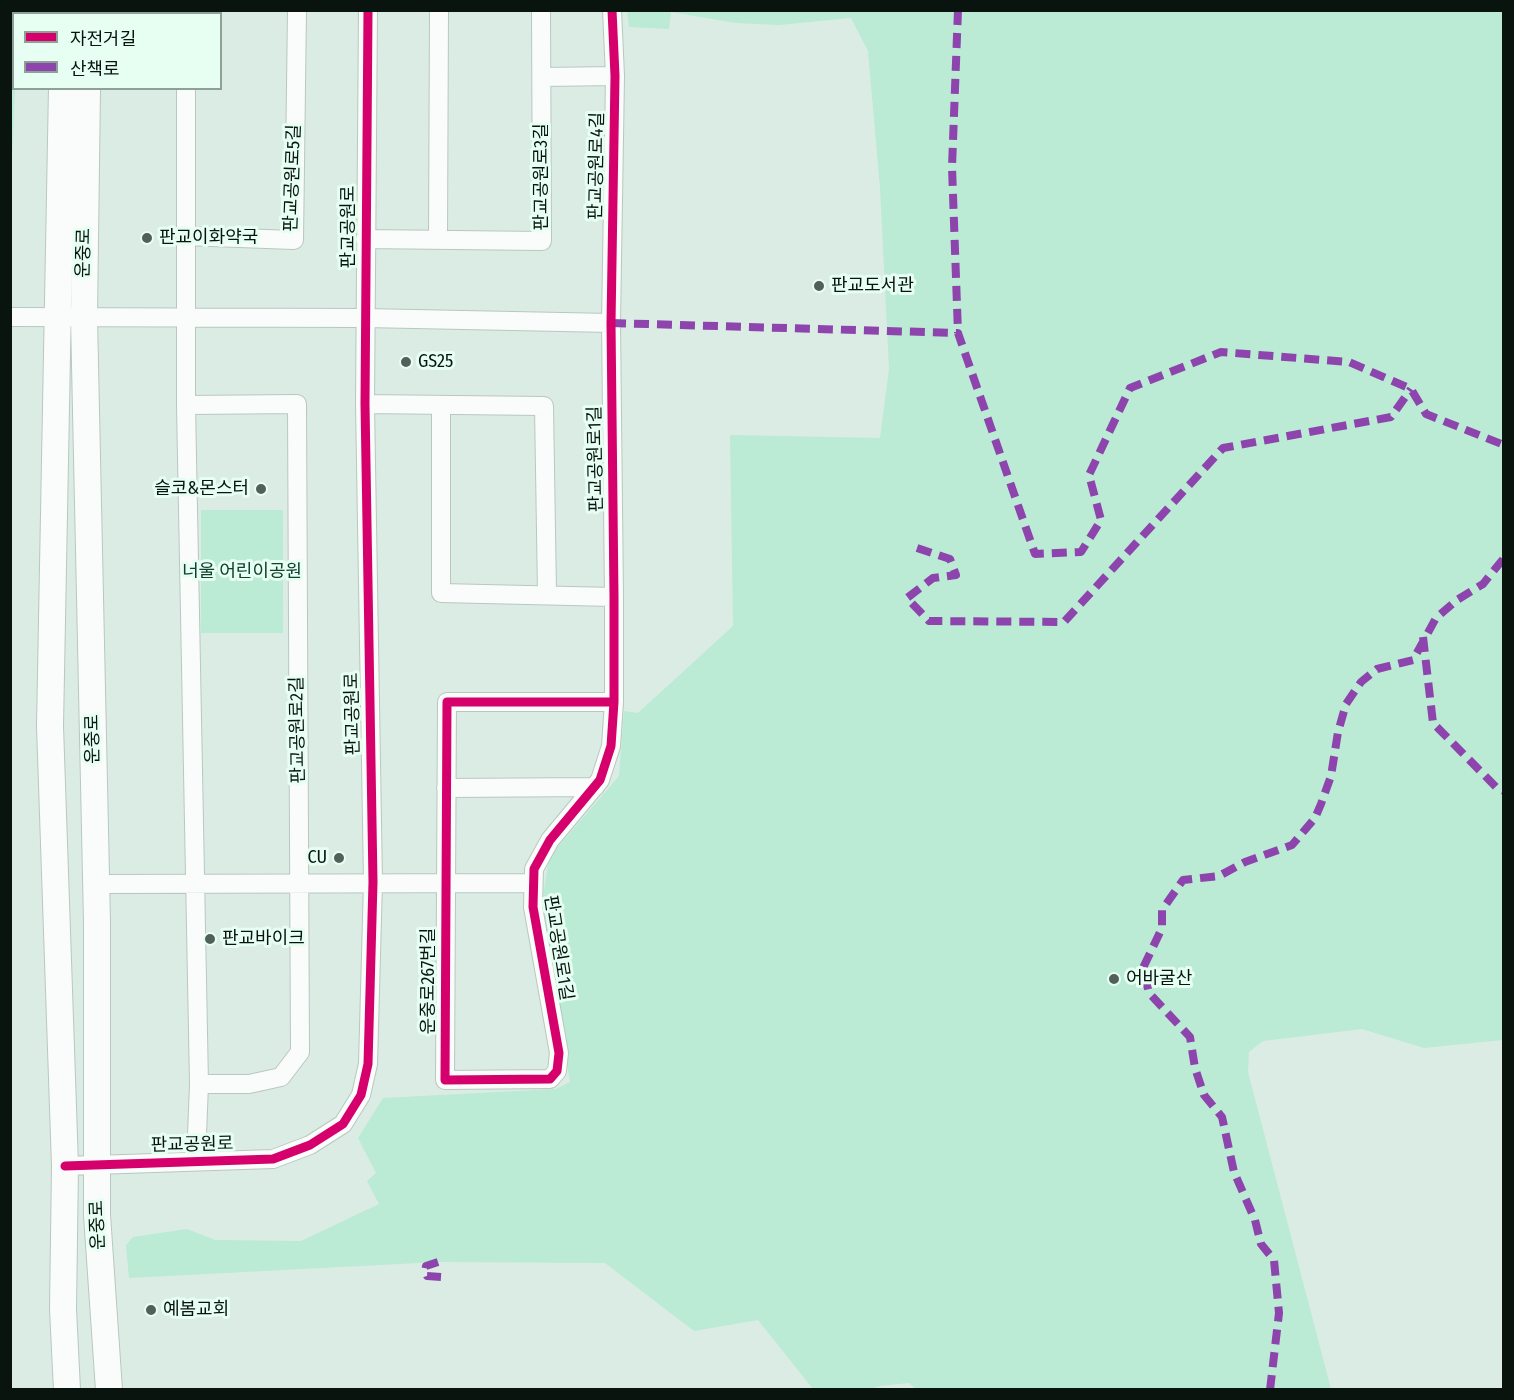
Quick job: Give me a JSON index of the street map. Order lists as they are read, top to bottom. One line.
{"streets":{"main road":["운중로"],"street":["판교공원로4길","판교공원로3길","판교공원로5길","판교공원로","판교공원로1길","판교공원로2길","운중로267번길"]},"crossings":[["판교공원로4길","판교공원로1길"],["판교공원로3길","판교공원로"],["판교공원로","운중로"],["판교공원로1길","운중로267번길"]],"parks":["너울 어린이공원"],"places":["판교이화약국","판교도서관","GS25","슬코&몬스터","CU","판교바이크","어바굴산","예봄교회"],"legend":["자전거길","산책로"]}
